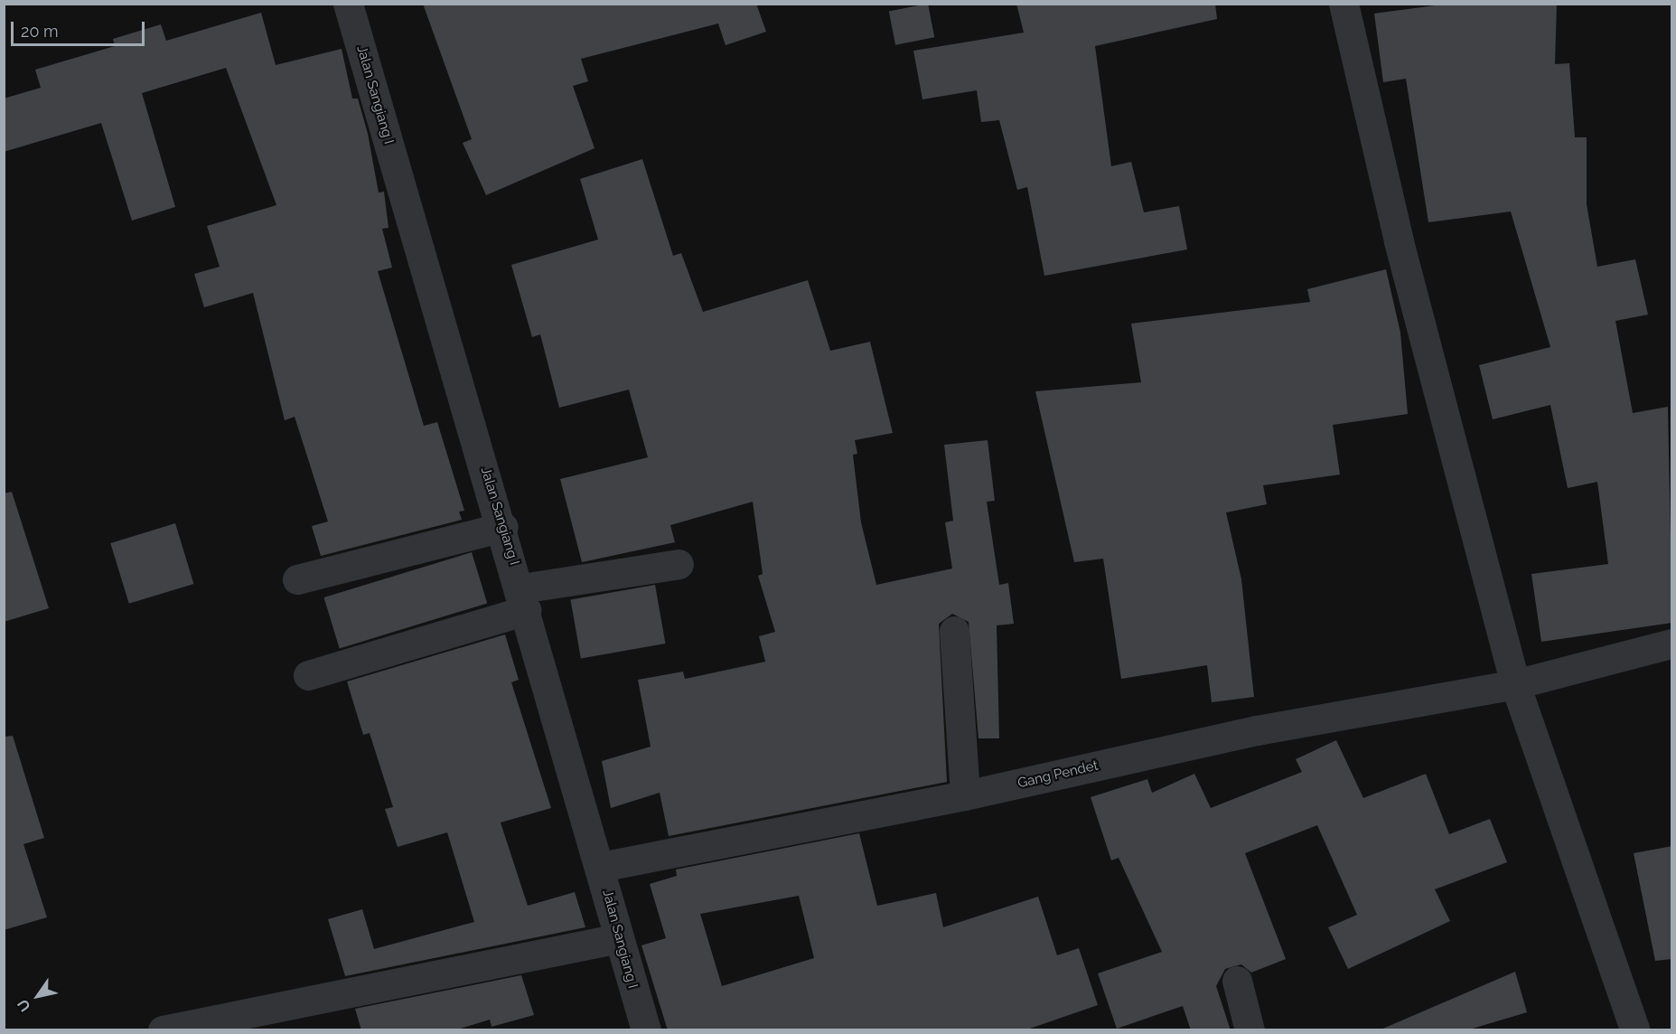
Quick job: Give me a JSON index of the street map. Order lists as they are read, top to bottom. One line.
{"streets":{"street":["Jalan Sangiang I","Gang Pendet"]},"crossings":[["Jalan Sangiang I","Gang Pendet"]],"scale_bar":"20 m","north":"bottom left"}
